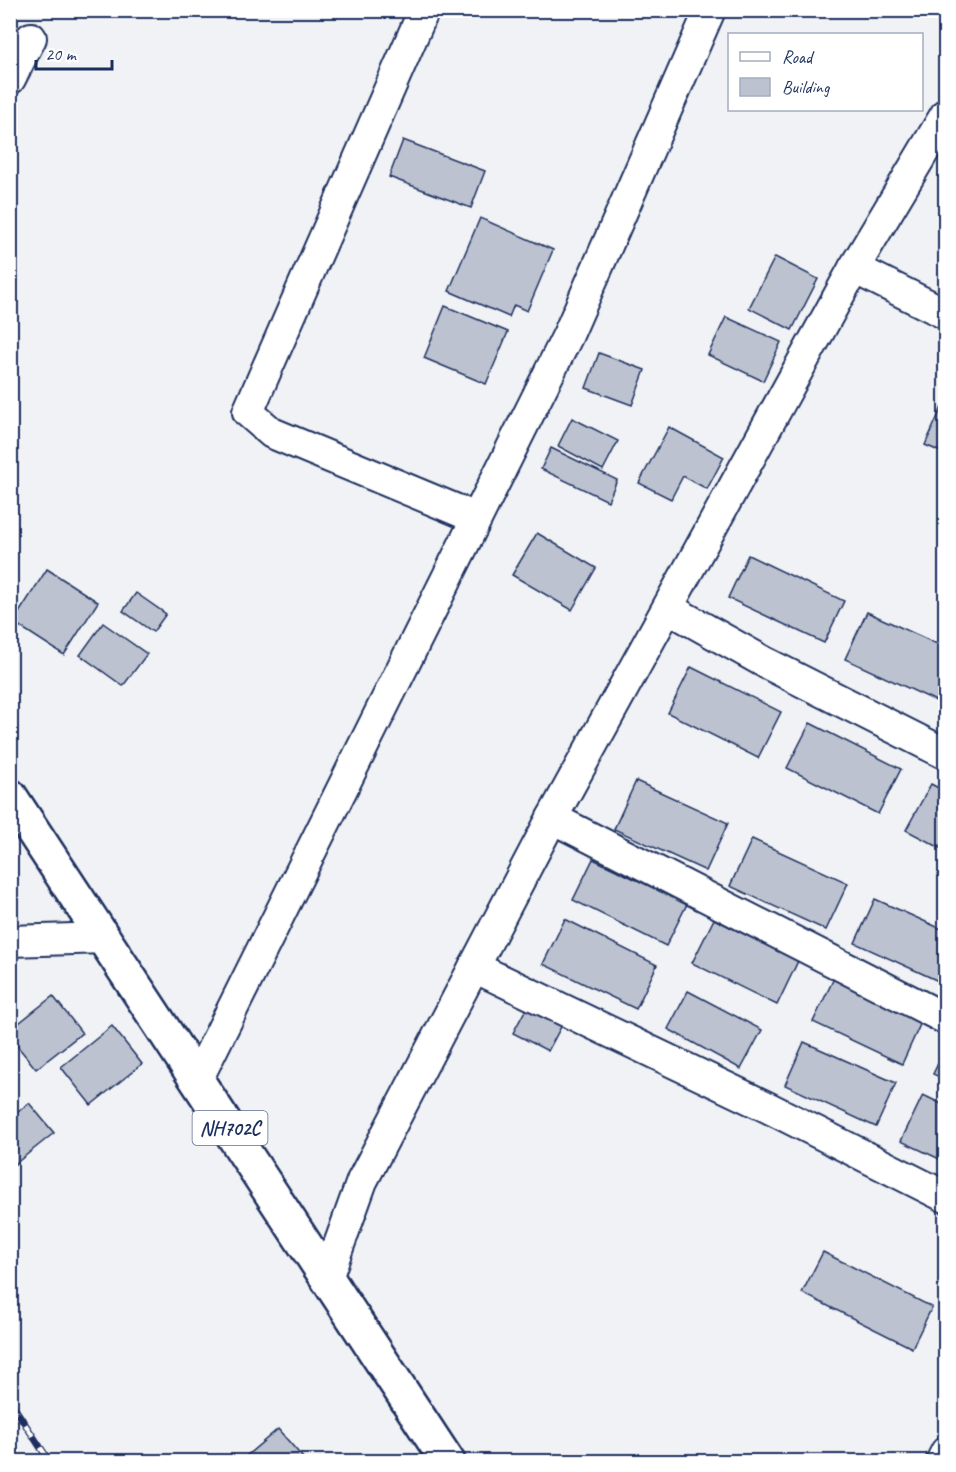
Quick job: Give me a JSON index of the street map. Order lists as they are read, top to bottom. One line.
{"streets":{"highway":["NH702C"]},"legend":["Road","Building"],"scale_bar":"20 m"}
